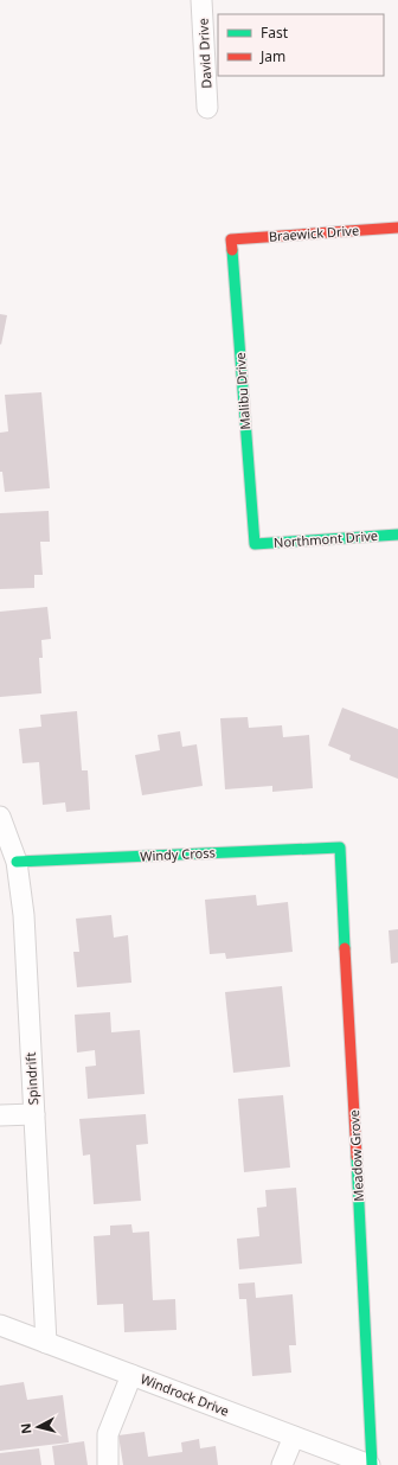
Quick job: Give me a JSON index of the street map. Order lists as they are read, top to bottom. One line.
{"streets":{"street":["David Drive","Braewick Drive","Malibu Drive","Northmont Drive","Windy Cross","Spindrift","Meadow Grove","Windrock Drive"]},"crossings":[["Braewick Drive","Malibu Drive"],["Malibu Drive","Northmont Drive"],["Windy Cross","Spindrift"],["Windy Cross","Meadow Grove"],["Spindrift","Windrock Drive"],["Meadow Grove","Windrock Drive"]],"legend":["Fast","Jam"],"north":"left"}
